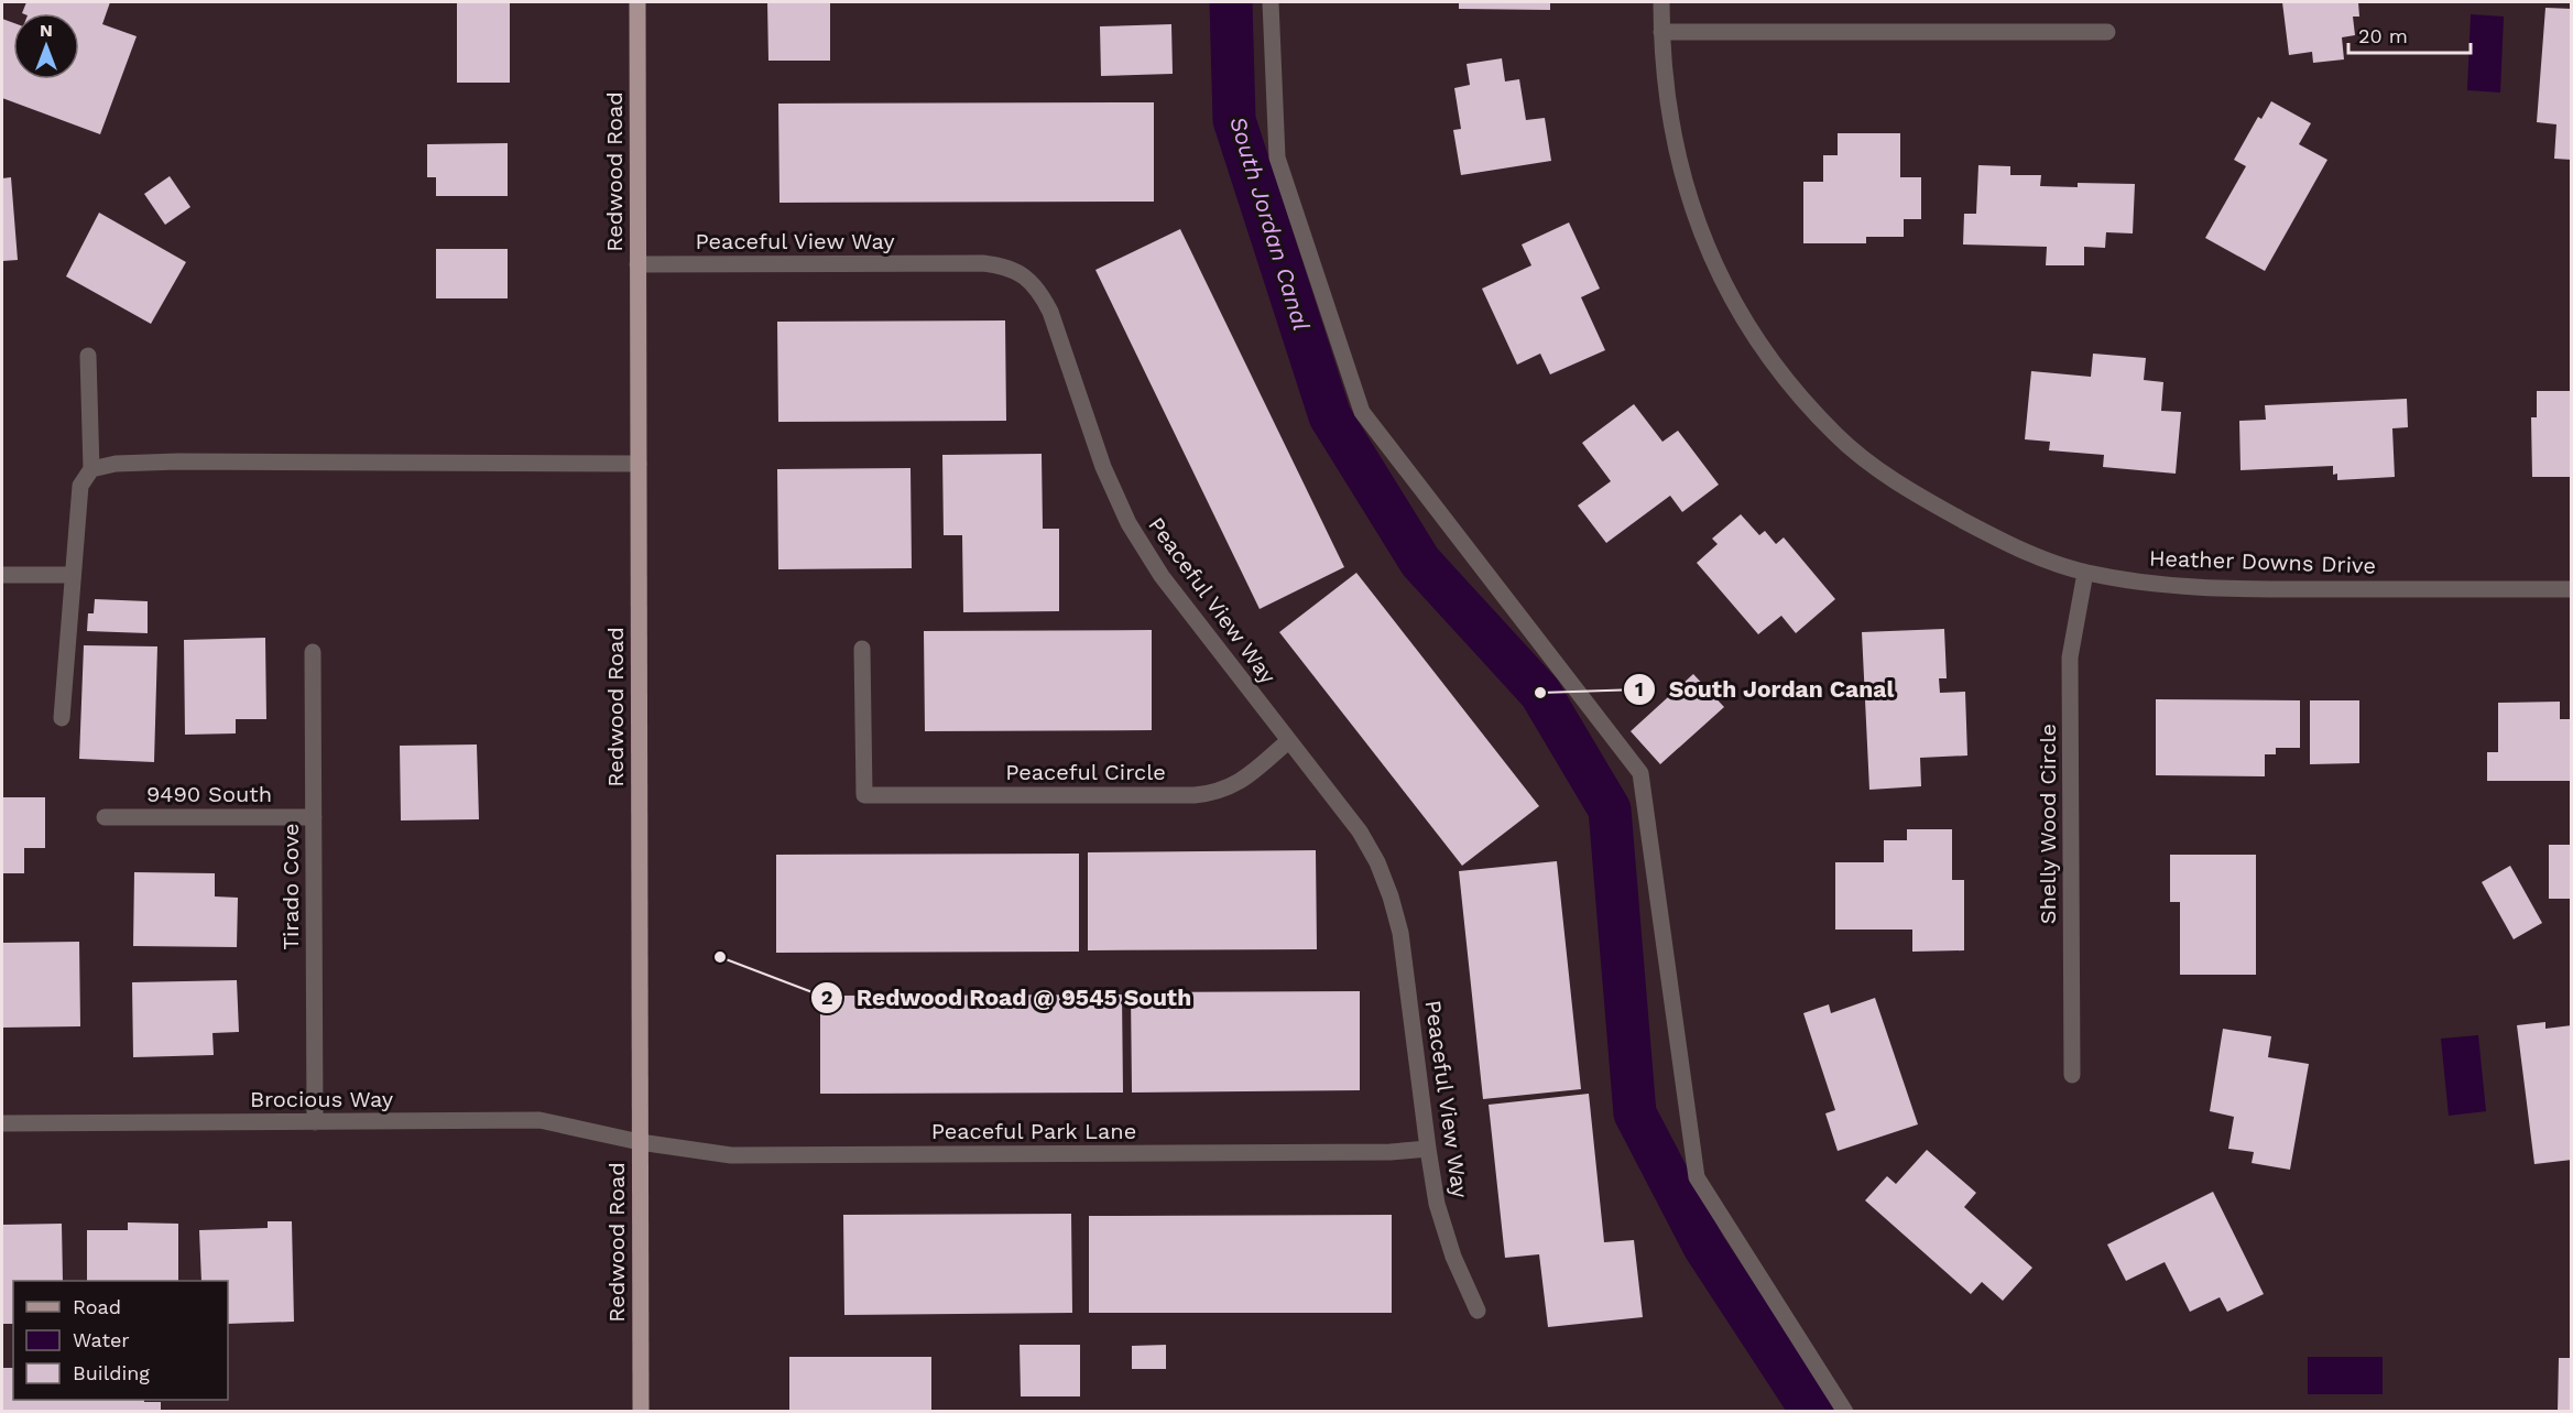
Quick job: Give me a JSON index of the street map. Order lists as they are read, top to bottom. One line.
{"streets":{"main road":["Redwood Road"],"street":["Peaceful View Way","Heather Downs Drive","Peaceful Circle","9490 South","Shelly Wood Circle","Tirado Cove","Brocious Way","Peaceful Park Lane"]},"crossings":[["Redwood Road","Peaceful View Way"],["Redwood Road","Brocious Way"],["Redwood Road","Peaceful Park Lane"],["Peaceful View Way","Peaceful Circle"],["Peaceful View Way","Peaceful Park Lane"],["Heather Downs Drive","Shelly Wood Circle"],["9490 South","Tirado Cove"],["Tirado Cove","Brocious Way"],["Brocious Way","Peaceful Park Lane"]],"water":["South Jordan Canal"],"places":["South Jordan Canal","Redwood Road @ 9545 South"],"legend":["Road","Water","Building"],"scale_bar":"20 m","north":"top"}
